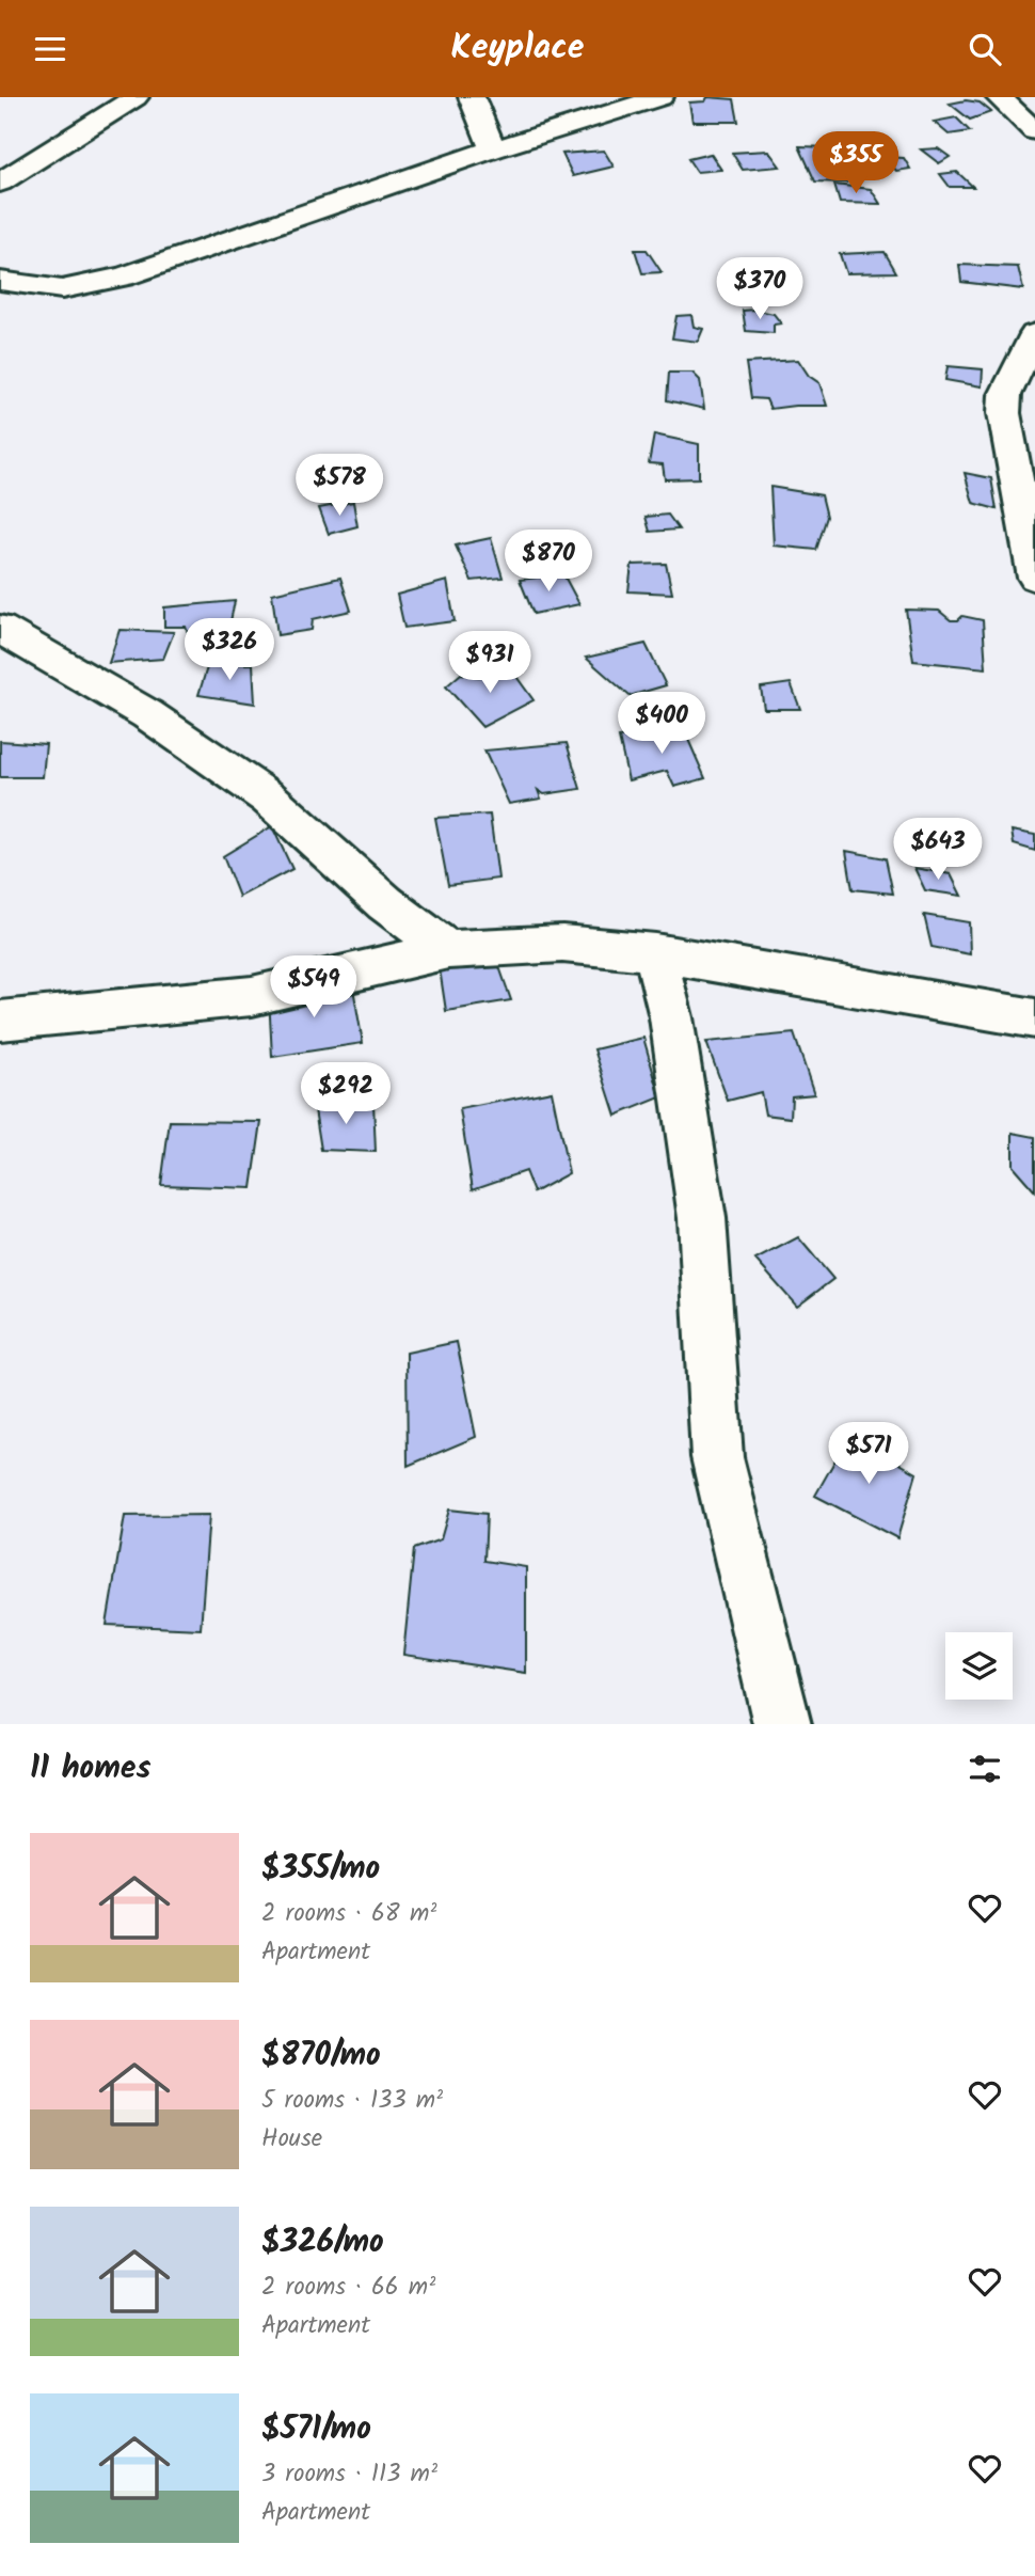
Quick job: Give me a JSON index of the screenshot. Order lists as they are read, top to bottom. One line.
{"page":{"header":"Keyplace","price":["$355","$370","$578","$870","$326","$931","$400","$643","$549","$292","$571"],"heading":"11 homes","list":[{"name":"$355/mo","note":"2 rooms · 68 m² · Apartment"},{"name":"$870/mo","note":"5 rooms · 133 m² · House"},{"name":"$326/mo","note":"2 rooms · 66 m² · Apartment"},{"name":"$571/mo","note":"3 rooms · 113 m² · Apartment"}]}}
